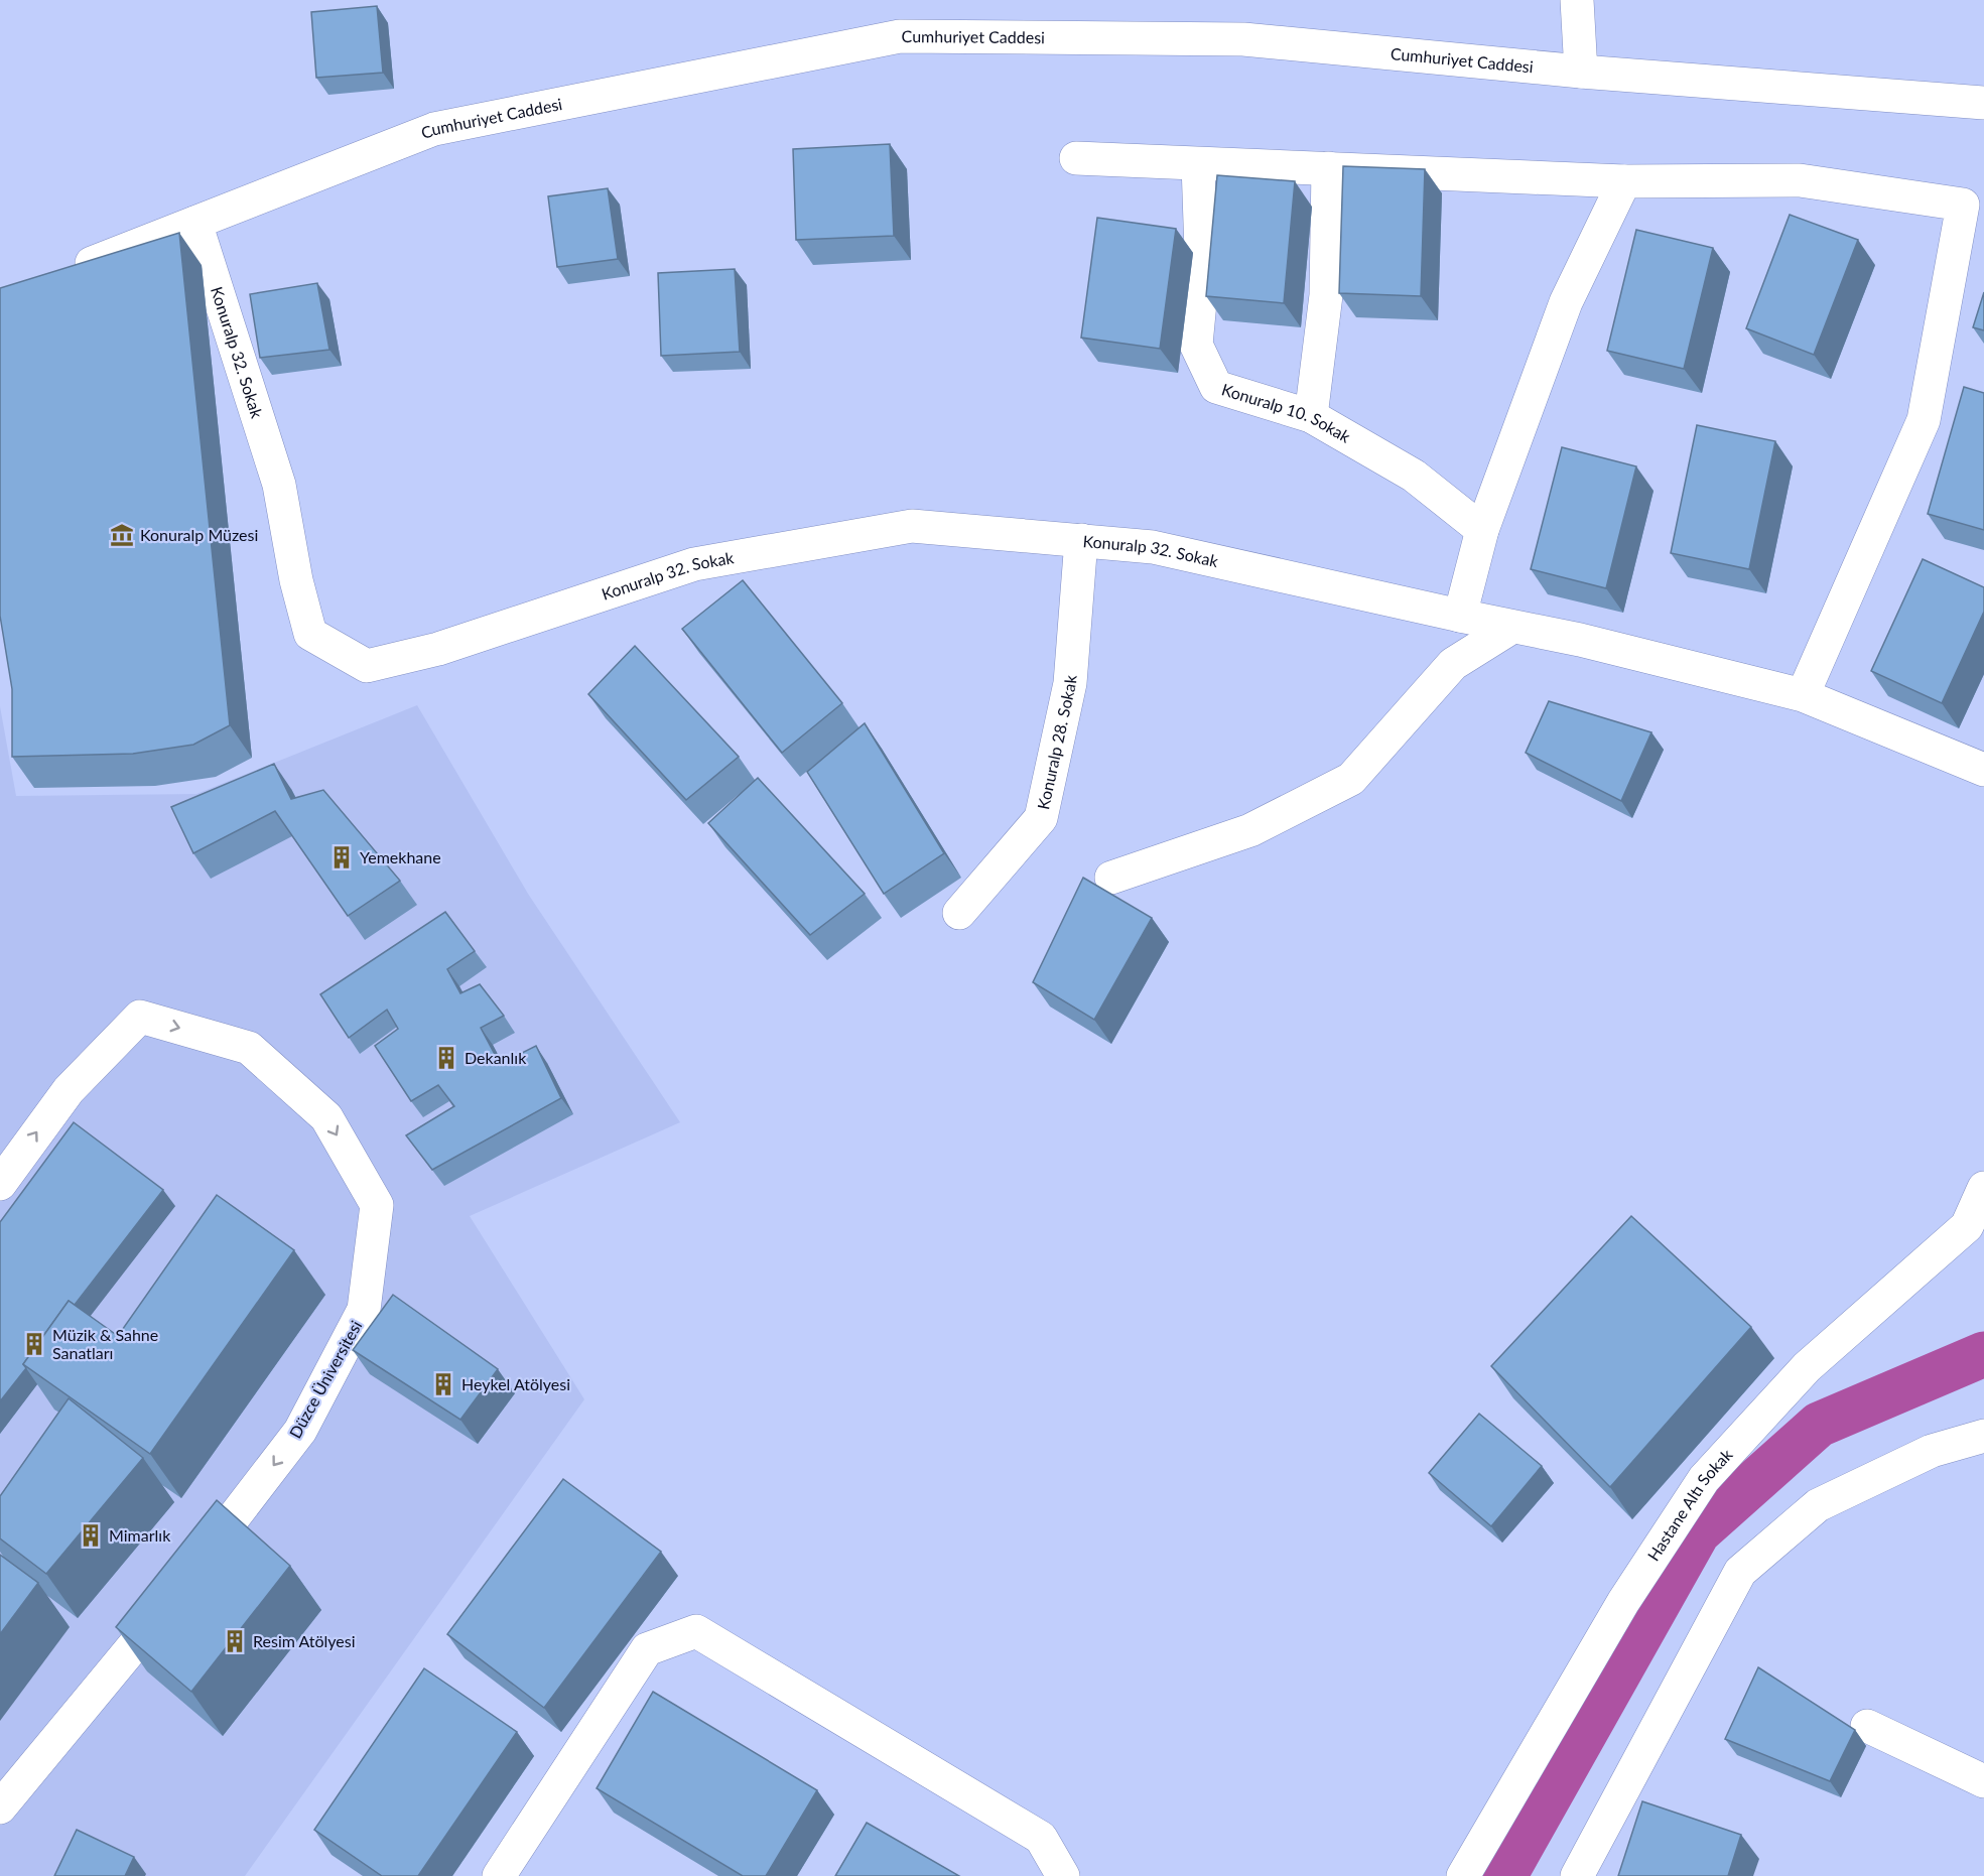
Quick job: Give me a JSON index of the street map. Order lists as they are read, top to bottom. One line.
{"streets":{"street":["Cumhuriyet Caddesi","Konuralp 32. Sokak","Konuralp 10. Sokak","Konuralp 28. Sokak","Düzce Üniversitesi","Hastane Altı Sokak"]},"crossings":[["Cumhuriyet Caddesi","Konuralp 32. Sokak"],["Konuralp 32. Sokak","Konuralp 28. Sokak"]],"places":{"museum":["Konuralp Müzesi"],"building":["Yemekhane","Dekanlık","Müzik & Sahne Sanatları","Heykel Atölyesi","Mimarlık","Resim Atölyesi"]}}
